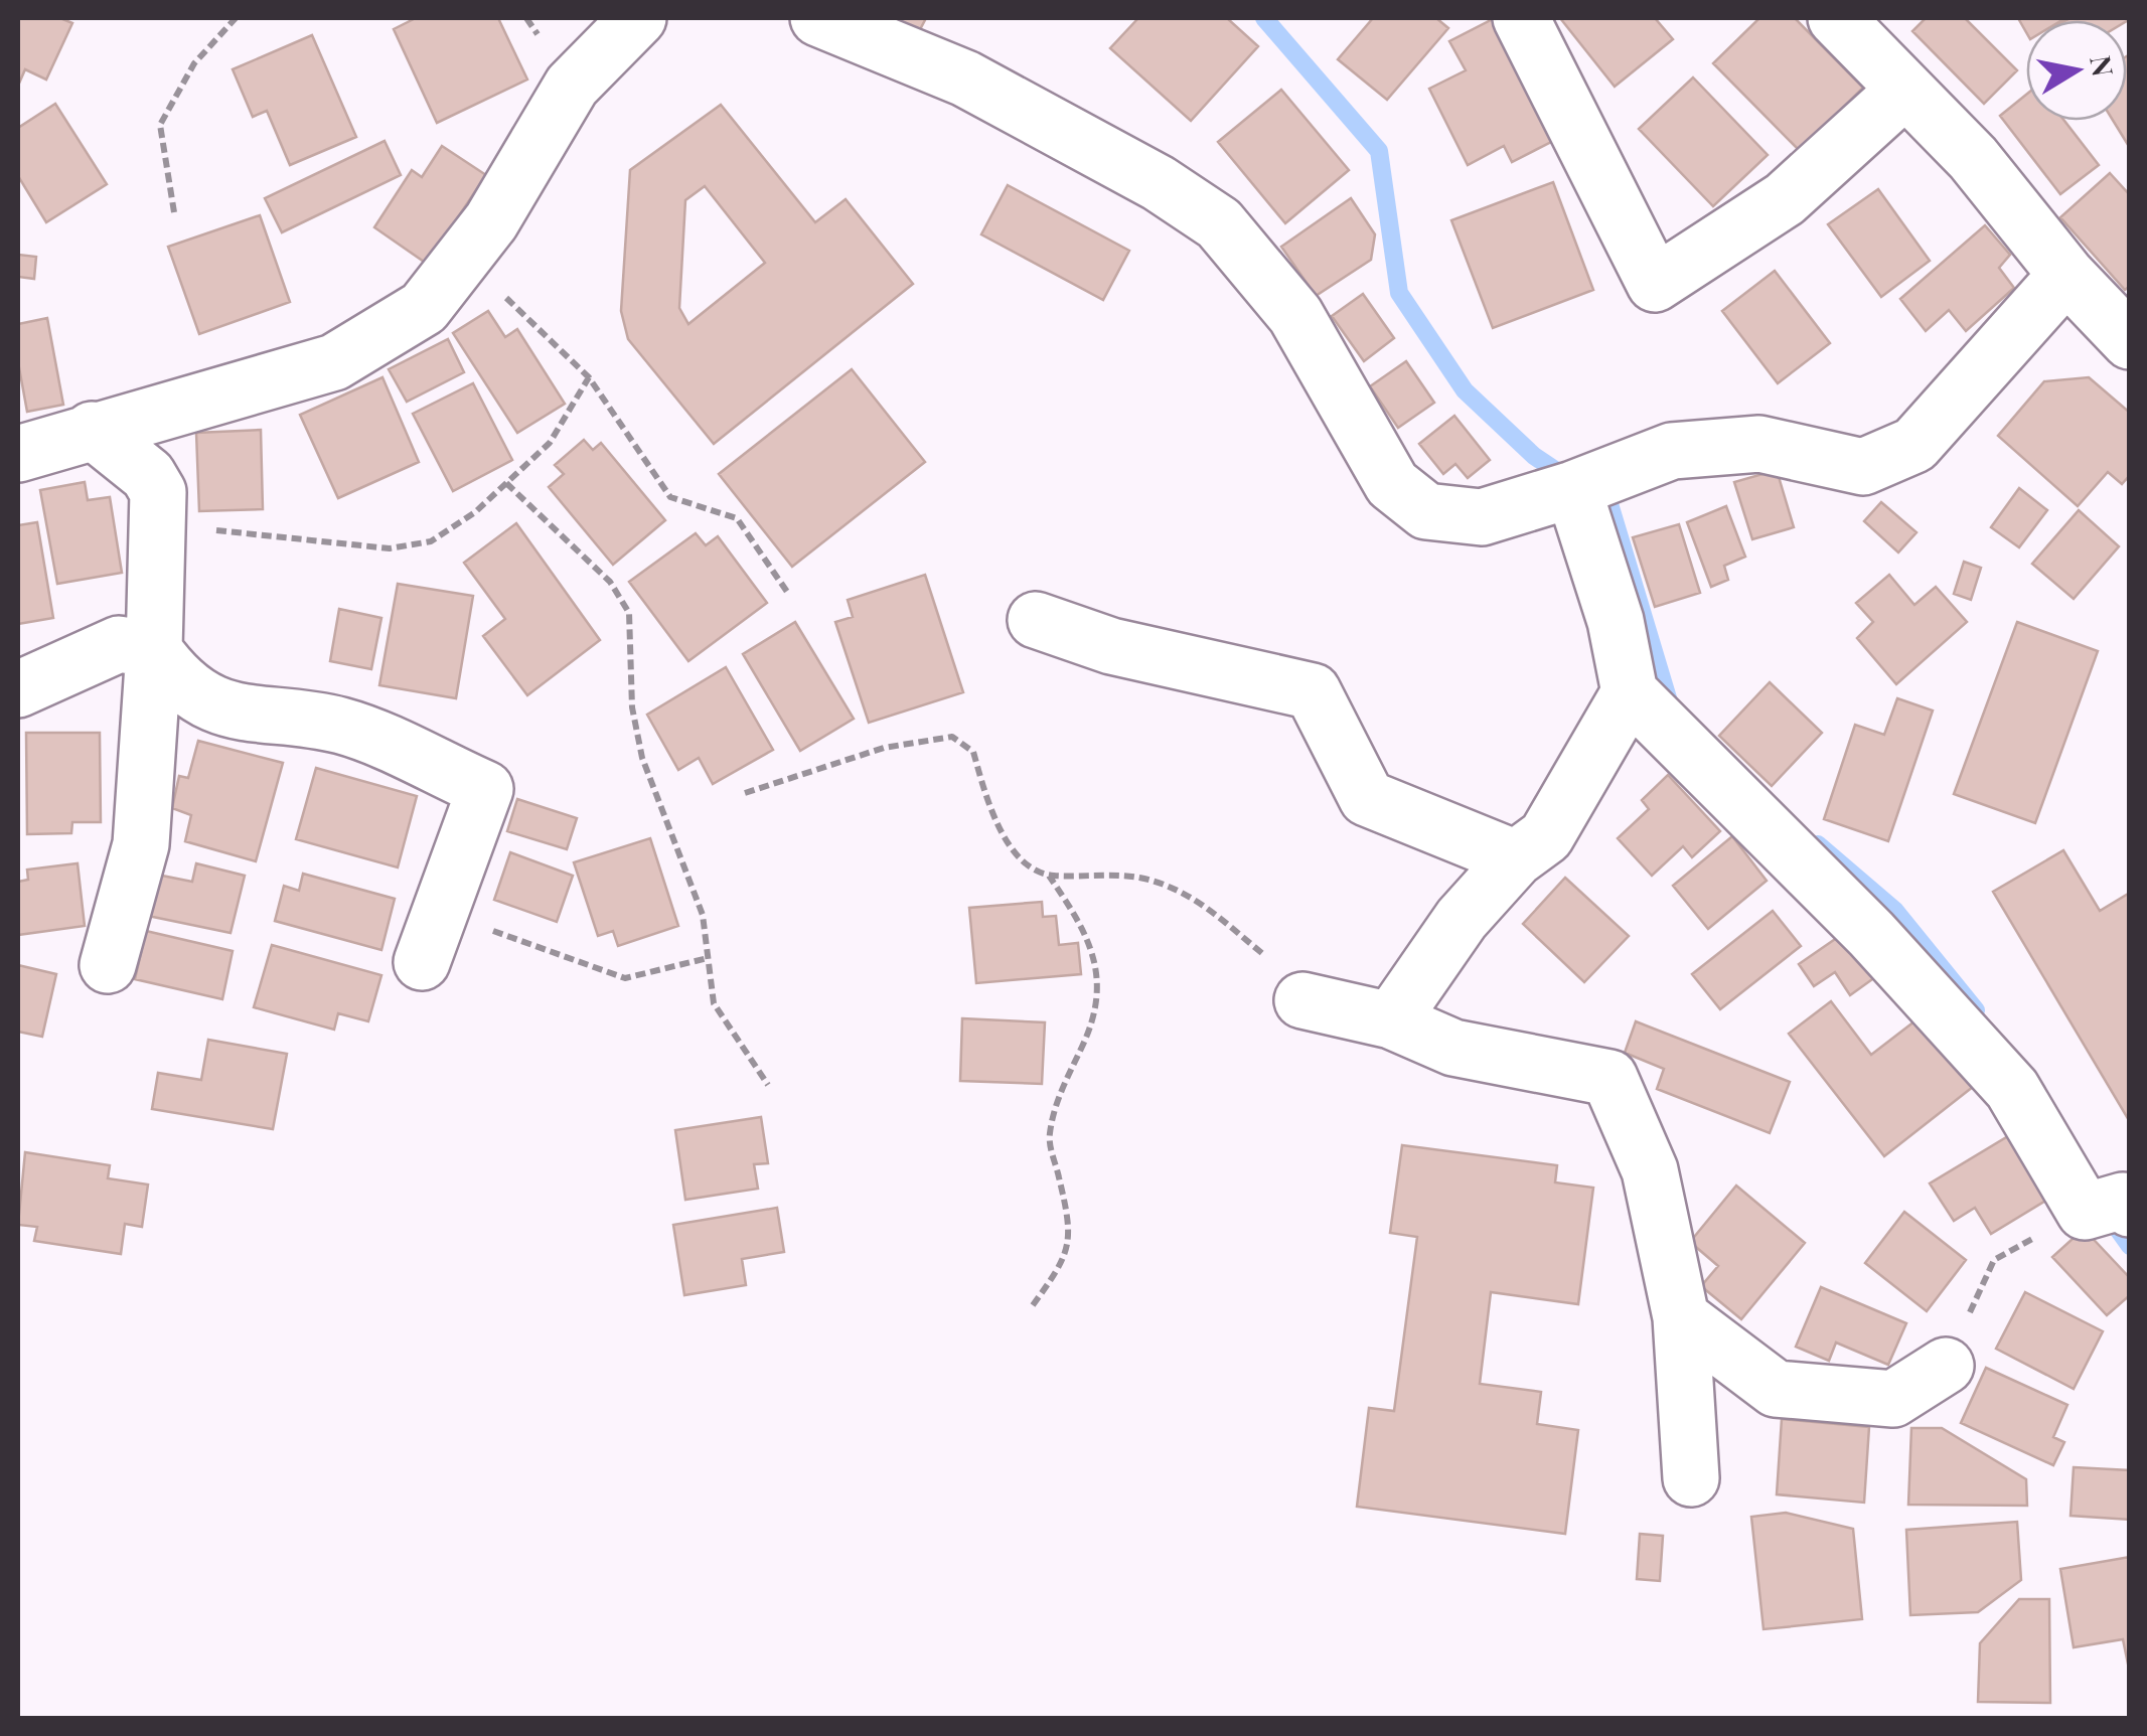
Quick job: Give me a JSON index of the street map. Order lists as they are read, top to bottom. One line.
{"north":"right"}
